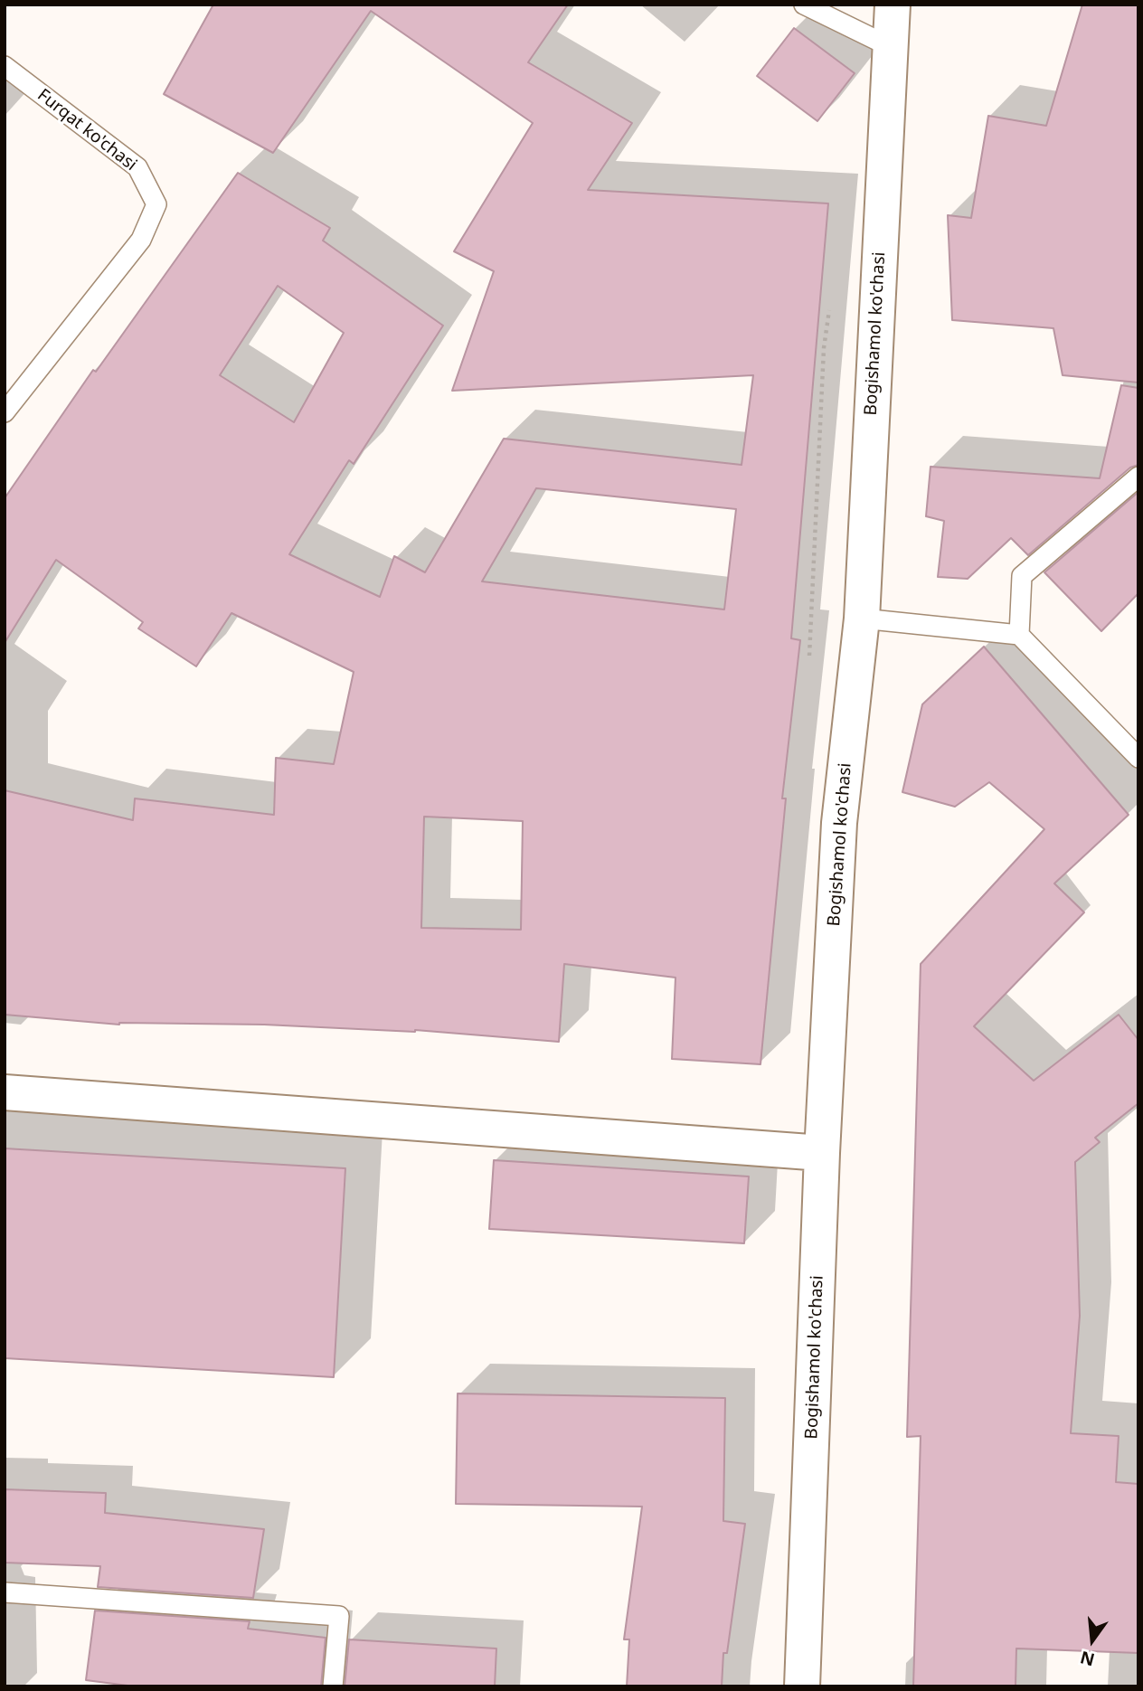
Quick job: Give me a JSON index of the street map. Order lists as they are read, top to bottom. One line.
{"streets":{"street":["Bogishamol ko'chasi"],"lane":["Furqat ko'chasi"]},"north":"bottom"}
